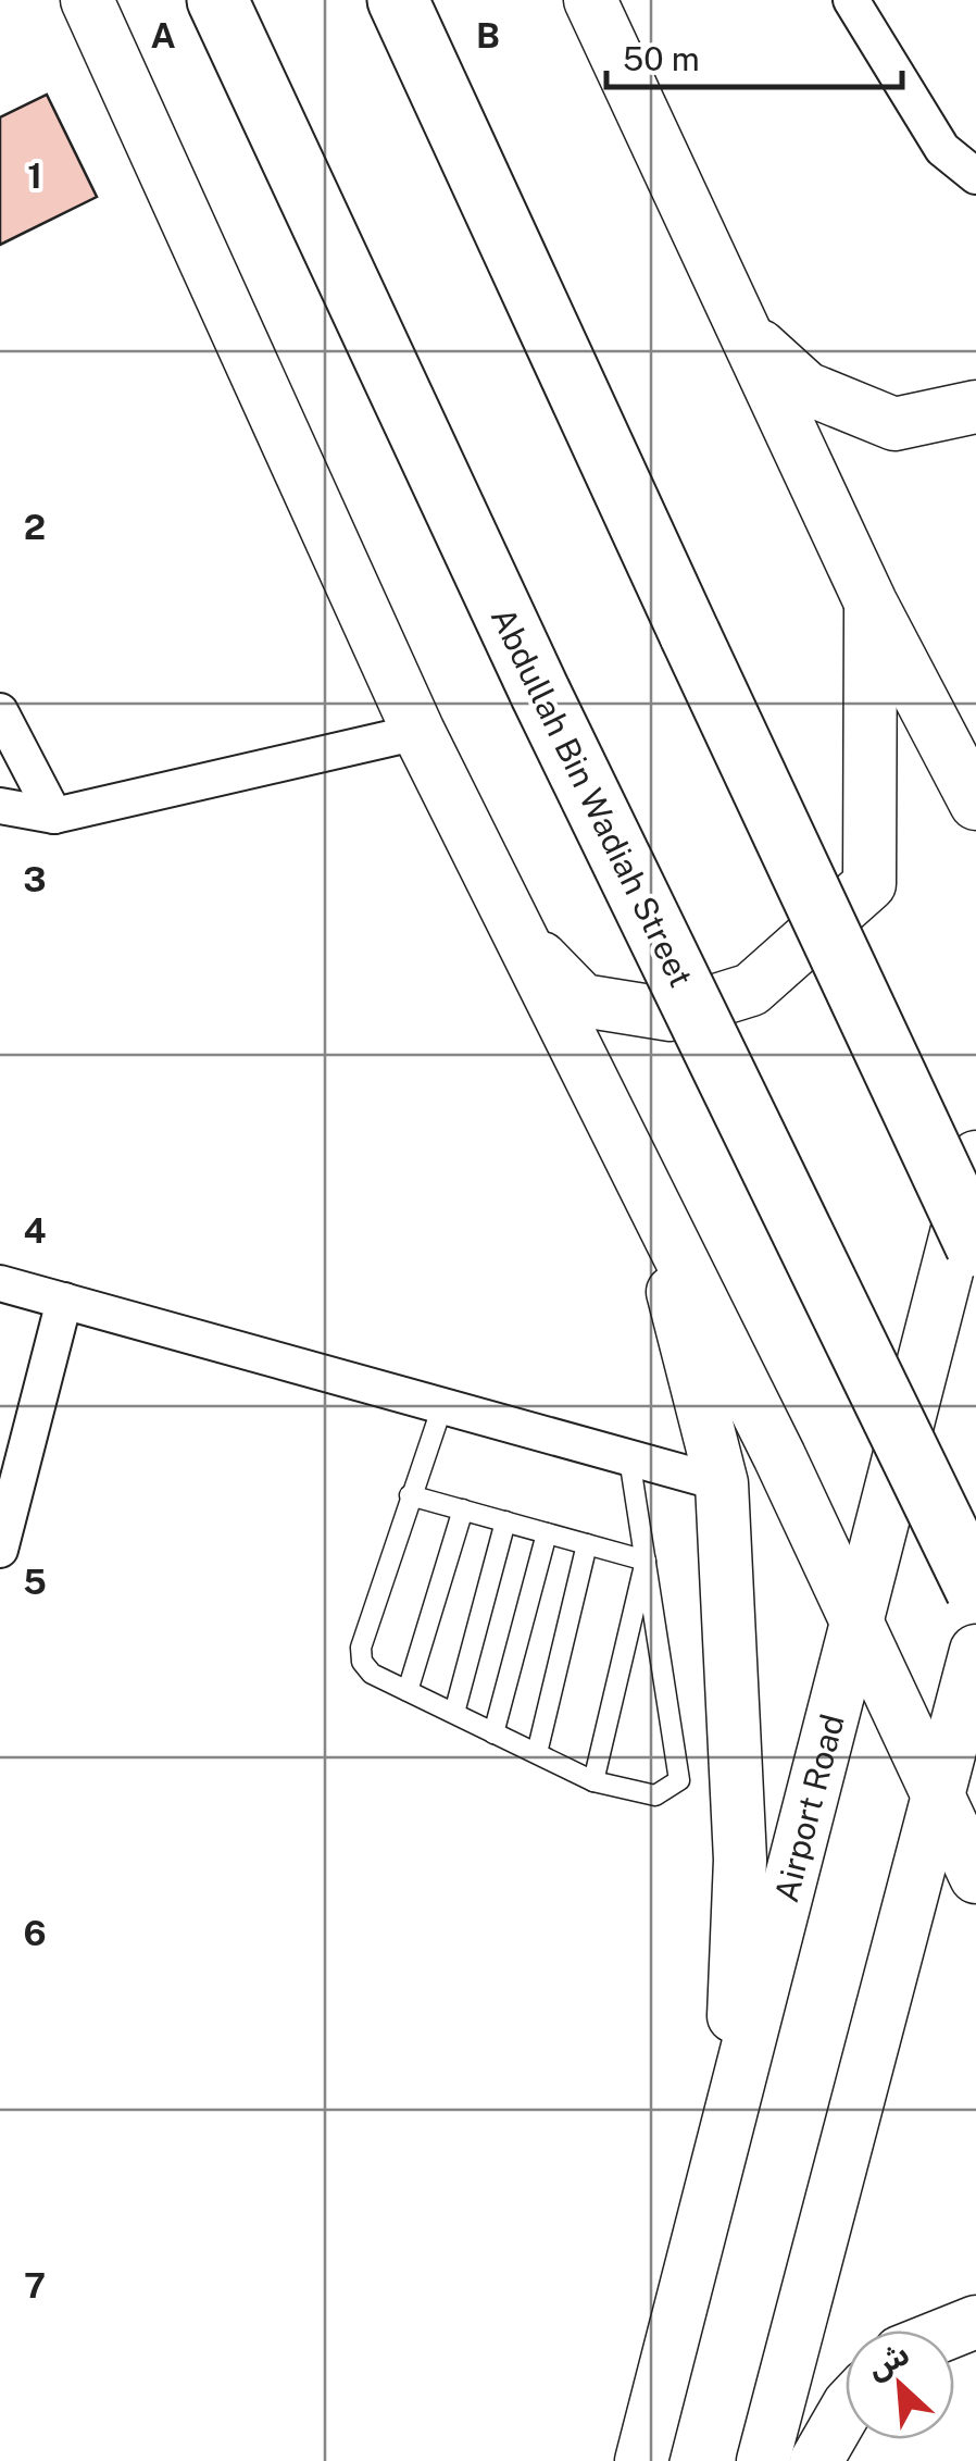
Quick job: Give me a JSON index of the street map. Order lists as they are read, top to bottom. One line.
{"streets":{"highway":["Abdullah Bin Wadiah Street"],"main road":["Airport Road"]},"scale_bar":"50 m","north":"top left","grid":{"columns":["A","B"],"rows":["1","2","3","4","5","6","7"]}}
